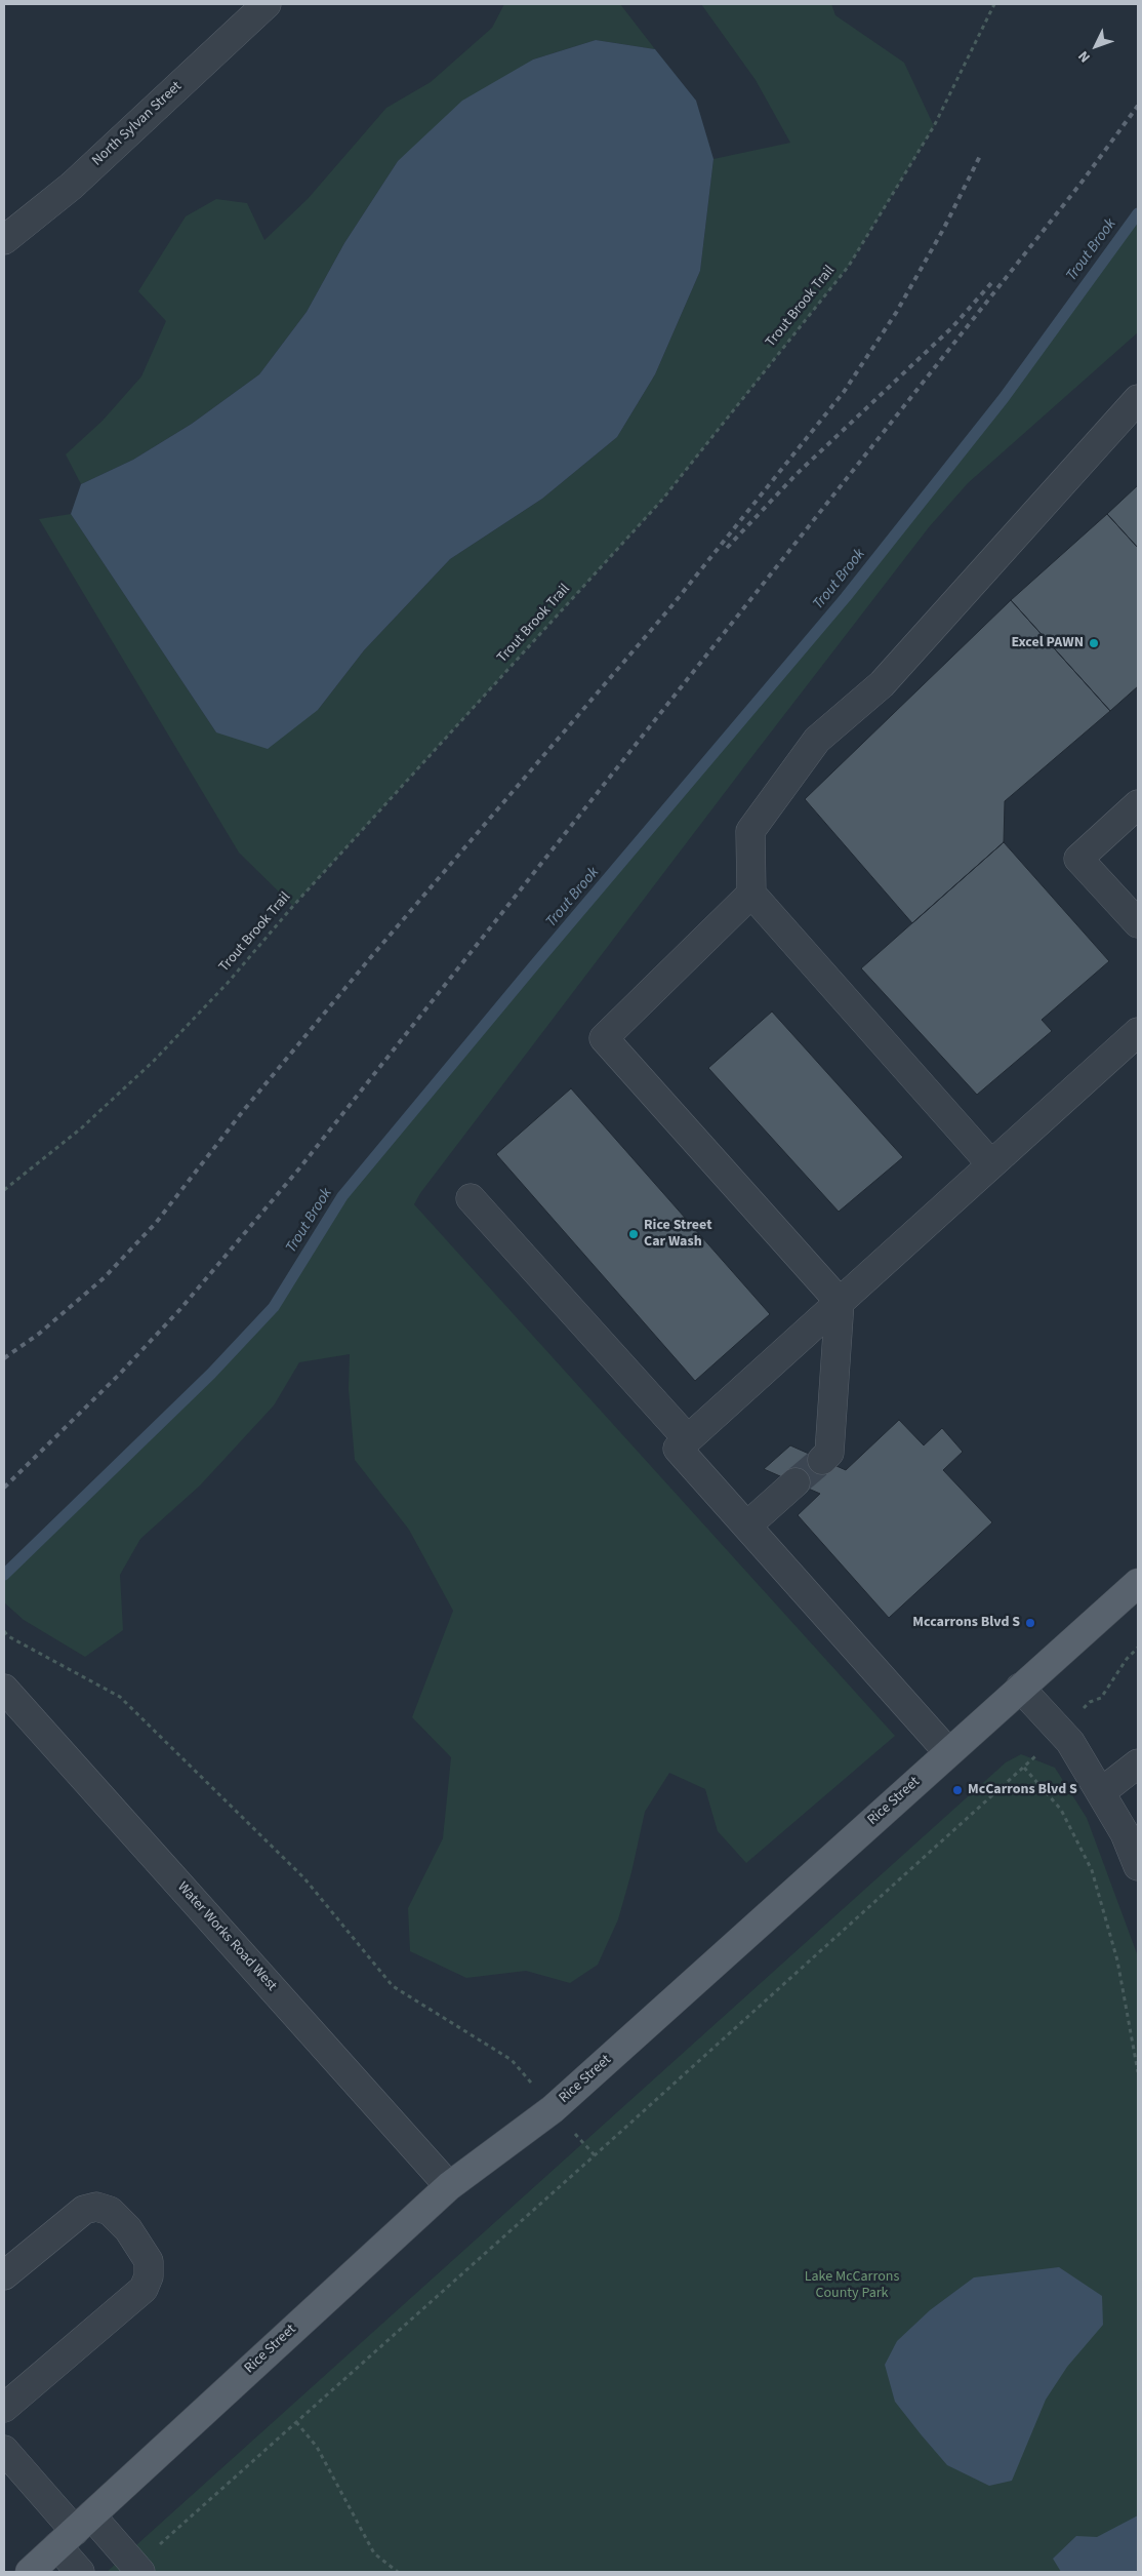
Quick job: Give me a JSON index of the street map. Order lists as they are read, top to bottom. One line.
{"streets":{"main road":["Rice Street"],"street":["North Sylvan Street","Water Works Road West"],"path":["Trout Brook Trail"]},"crossings":[["Rice Street","Water Works Road West"]],"water":["Trout Brook"],"parks":["Lake McCarrons County Park"],"places":["Excel PAWN","Rice Street Car Wash","Mccarrons Blvd S","McCarrons Blvd S"],"north":"bottom left"}
